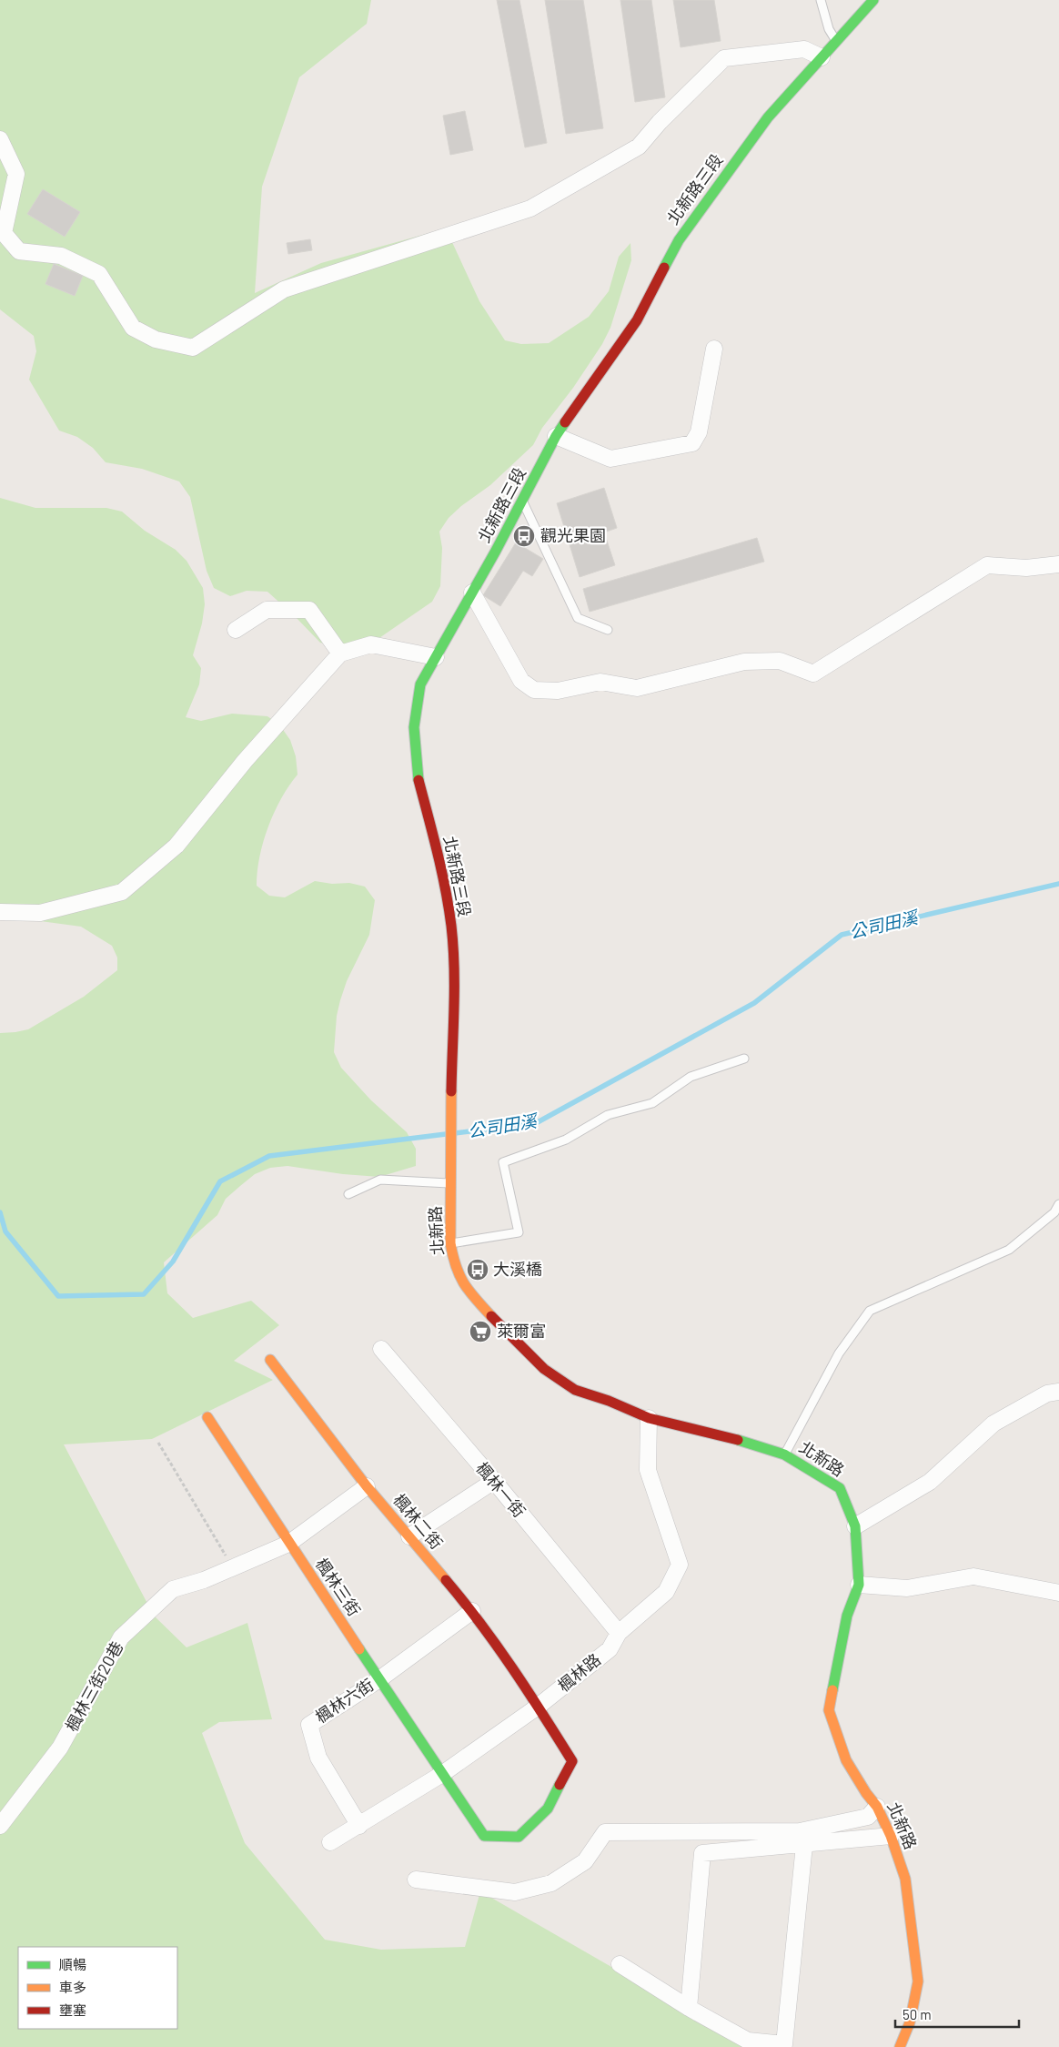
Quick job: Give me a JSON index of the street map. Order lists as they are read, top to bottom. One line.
{"streets":{"main road":["北新路三段","北新路","楓林二街","楓林三街"],"street":["楓林一街","楓林路","楓林三街20巷","楓林六街"]},"crossings":[["北新路三段","北新路"],["北新路","楓林路"],["楓林一街","楓林路"],["楓林二街","楓林三街"],["楓林二街","楓林路"],["楓林二街","楓林三街20巷"],["楓林二街","楓林六街"],["楓林三街","楓林路"],["楓林三街","楓林三街20巷"],["楓林三街","楓林六街"],["楓林路","楓林六街"]],"water":["公司田溪"],"places":{"bus stop":["觀光果園","大溪橋"],"supermarket":["萊爾富"]},"legend":["順暢","車多","壅塞"],"scale_bar":"50 m"}
